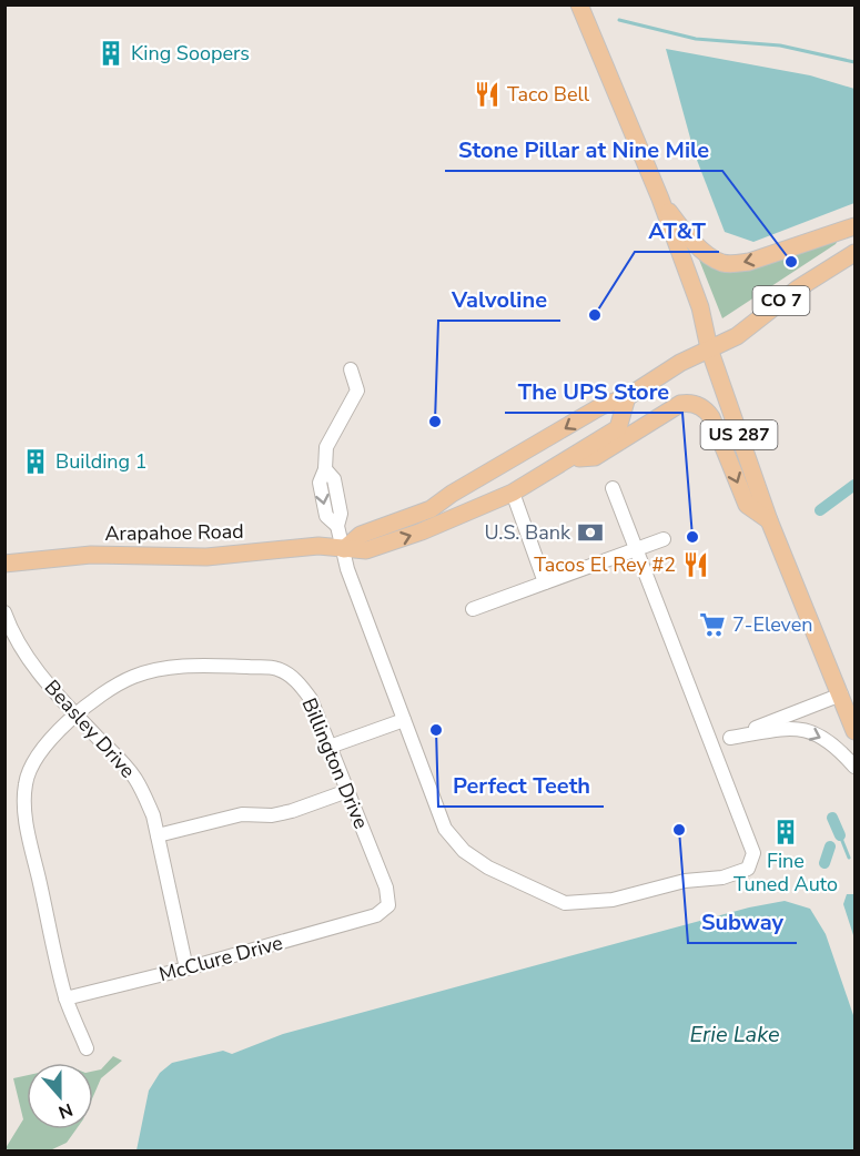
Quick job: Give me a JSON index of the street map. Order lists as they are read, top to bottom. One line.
{"streets":{"main road":["CO 7","US 287","Arapahoe Road"],"street":["Beasley Drive","Billington Drive","McClure Drive"]},"crossings":[["CO 7","US 287"],["Beasley Drive","Billington Drive"],["Beasley Drive","McClure Drive"],["Billington Drive","McClure Drive"]],"water":["Erie Lake"],"places":{"building":["King Soopers","Building 1","Fine Tuned Auto"],"restaurant":["Taco Bell","Tacos El Rey #2"],"other":["Stone Pillar at Nine Mile","AT&T","Valvoline","The UPS Store","Perfect Teeth","Subway"],"bank":["U.S. Bank"],"supermarket":["7-Eleven"]},"north":"bottom"}
